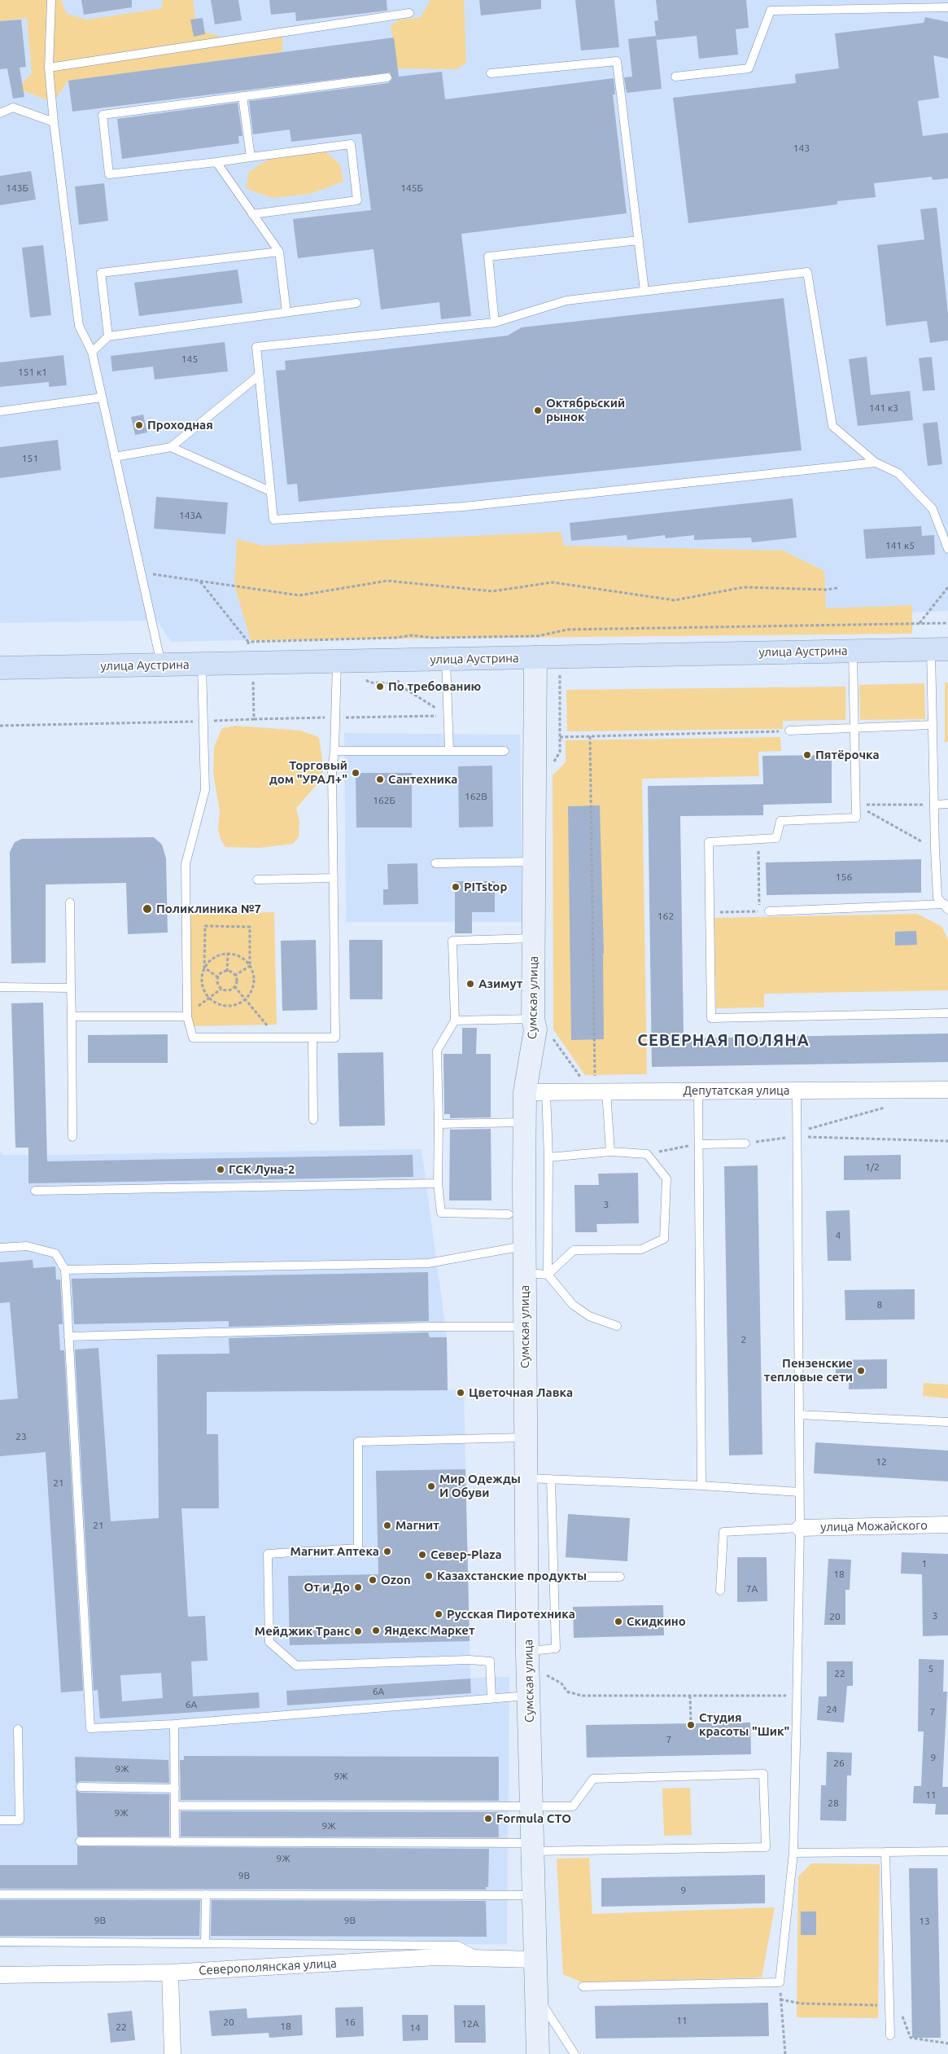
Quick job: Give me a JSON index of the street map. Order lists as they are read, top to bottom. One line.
{"streets":{"main road":["улица Аустрина"],"street":["Сумская улица","Депутатская улица","улица Можайского","Северополянская улица"]},"crossings":[["улица Аустрина","Сумская улица"],["Сумская улица","Депутатская улица"],["Сумская улица","Северополянская улица"]],"districts":["СЕВЕРНАЯ ПОЛЯНА"],"places":["Октябрьский рынок","Проходная","По требованию","Пятёрочка","Торговый дом \"УРАЛ+\"","Сантехника","PITstop","Поликлиника №7","Азимут","ГСК Луна-2","Пензенские тепловые сети","Цветочная Лавка","Мир Одежды И Обуви","Магнит","Магнит Аптека","Север-Plaza","Казахстанские продукты","Ozon","От и До","Русская Пиротехника","Скидкино","Яндекс Маркет","Мейджик Транс","Студия красоты \"Шик\"","Formula СТО"],"house_numbers":["143","143Б","145Б","145","151 к1","141 к3","151","143А","141 к5","162В","162Б","156","162","1/2","3","4","8","2","23","12","21","21","1","18","7А","3","20","5","22","6А","6А","24","7","7","9","26","9Ж","9Ж","11","28","9Ж","9Ж","9Ж","9В","9","9В","9В","13","11","20","16","12А","18","22","14"]}
